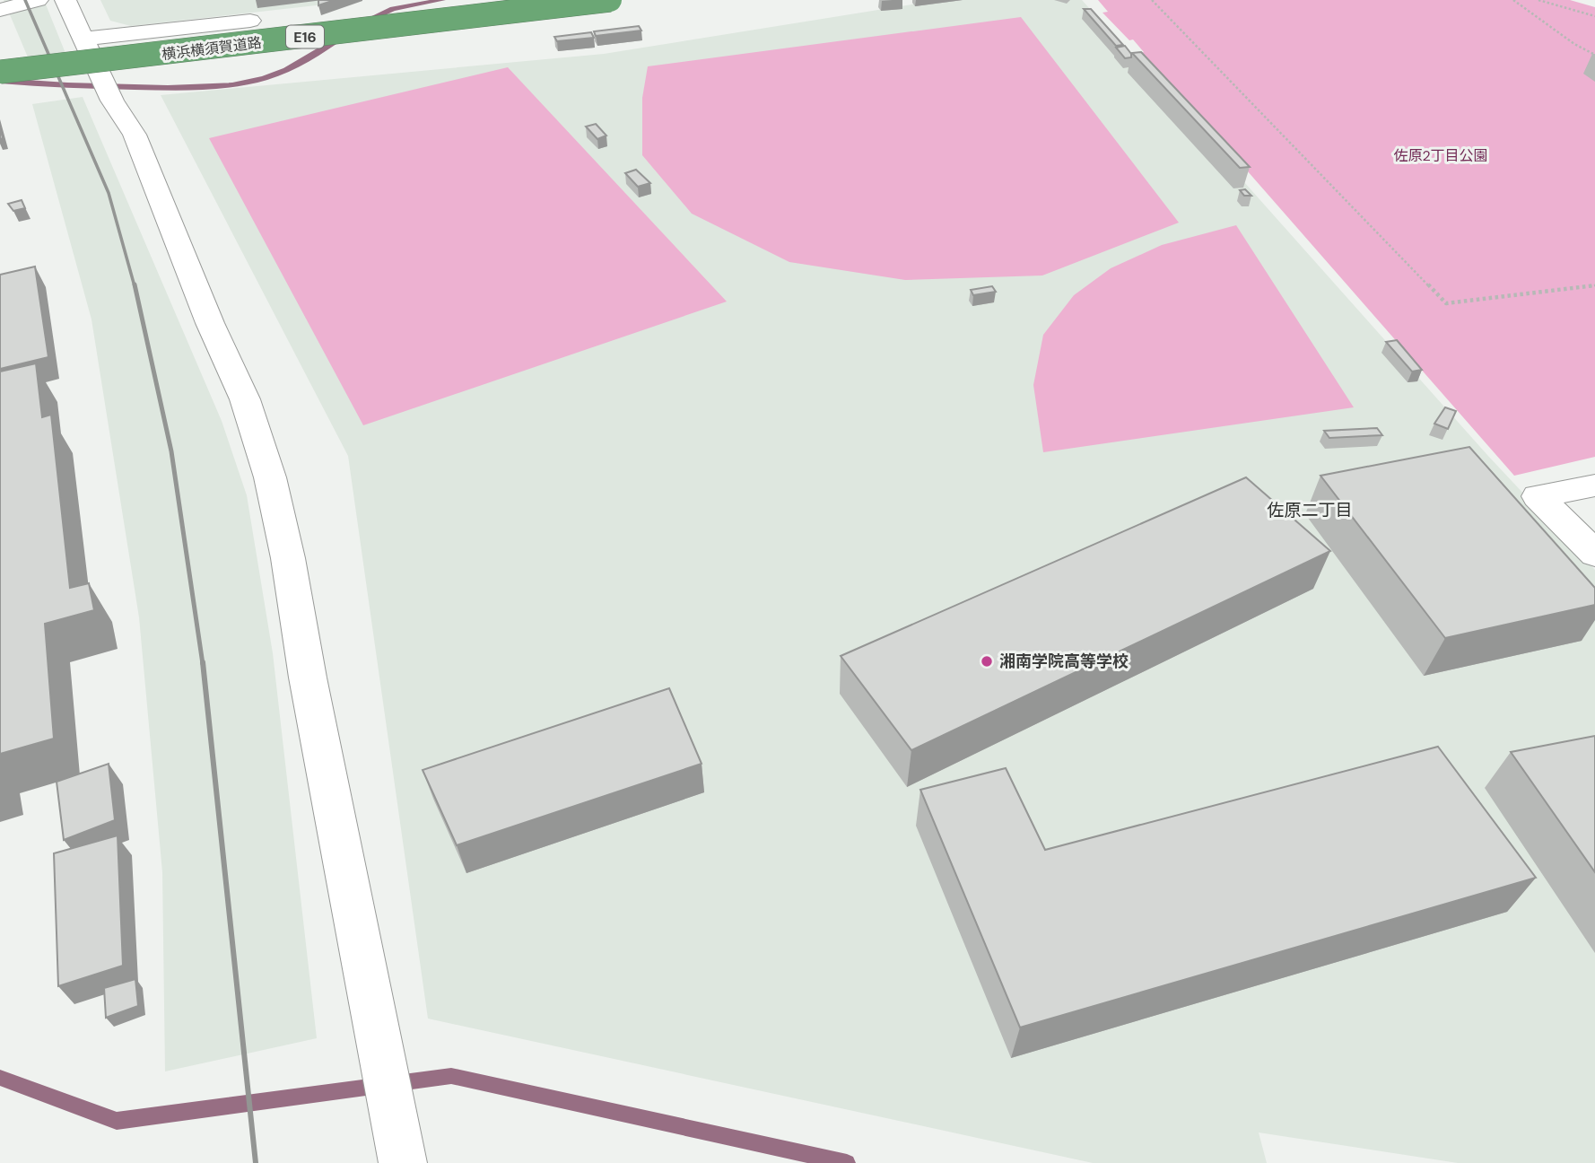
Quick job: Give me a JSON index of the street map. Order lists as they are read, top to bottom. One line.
{"streets":{"highway":["E16","横浜横須賀道路"]},"districts":["佐原二丁目"],"parks":["佐原2丁目公園"],"places":["湘南学院高等学校"]}
